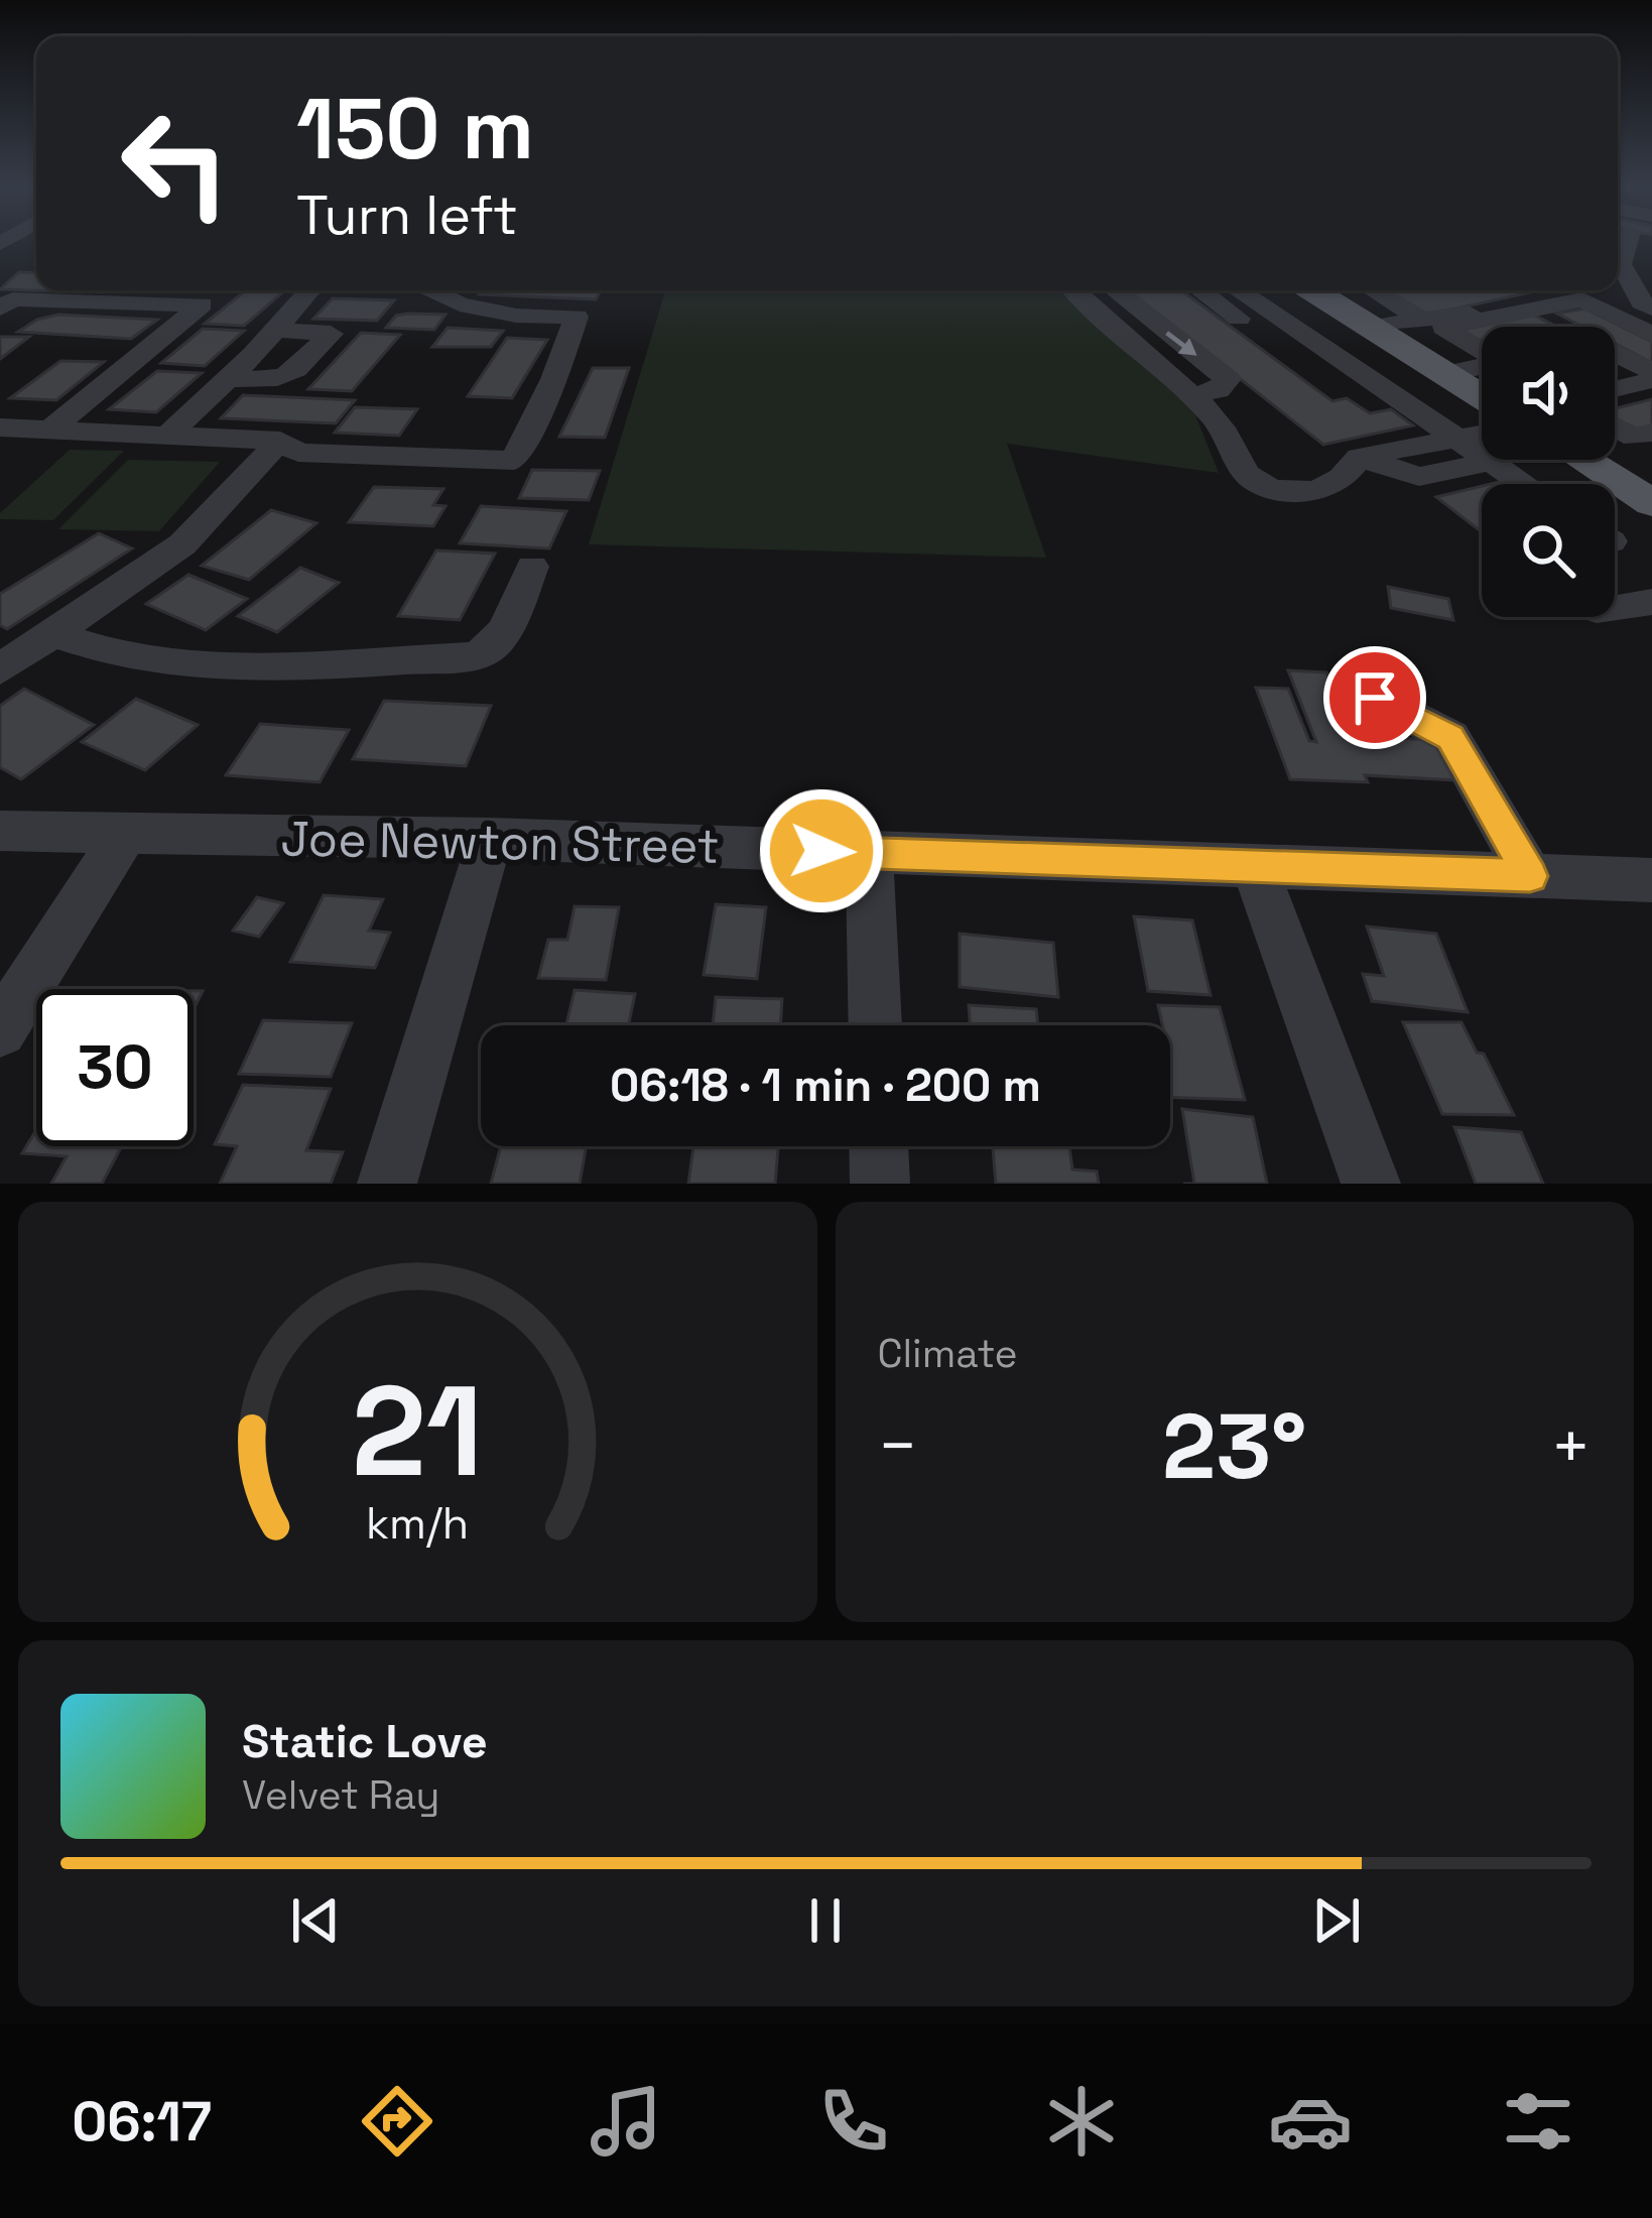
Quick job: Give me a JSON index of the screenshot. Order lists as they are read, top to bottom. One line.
{"streets":{"street":["Joe Newton Street"]},"page":{"turn":["150 m","Turn left"],"limit":"30","trip":"06:18 · 1 min · 200 m","tile":"Climate","heat":["−","23°","+"],"song":["Static Love","Velvet Ray"],"tabs":"06:17","gauge":["21","km/h"]}}
